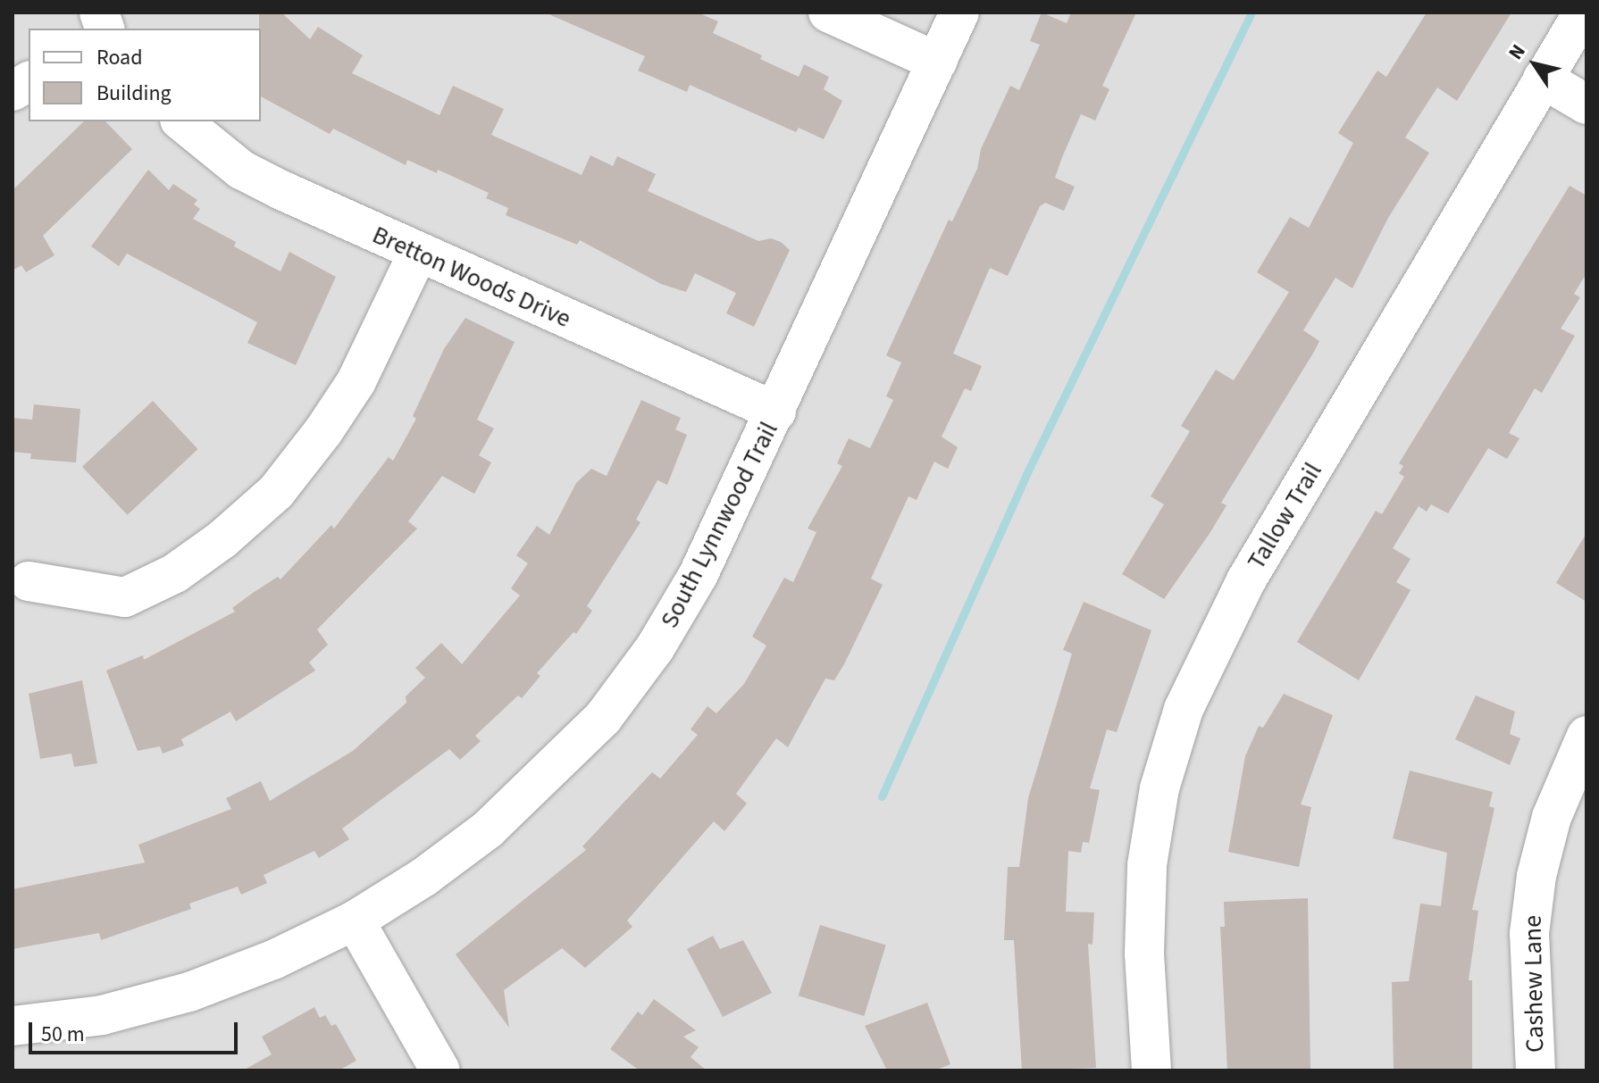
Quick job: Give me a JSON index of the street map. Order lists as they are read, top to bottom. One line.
{"streets":{"street":["Bretton Woods Drive","Tallow Trail","South Lynnwood Trail","Cashew Lane"]},"crossings":[["Bretton Woods Drive","South Lynnwood Trail"]],"legend":["Road","Building"],"scale_bar":"50 m","north":"top left"}
